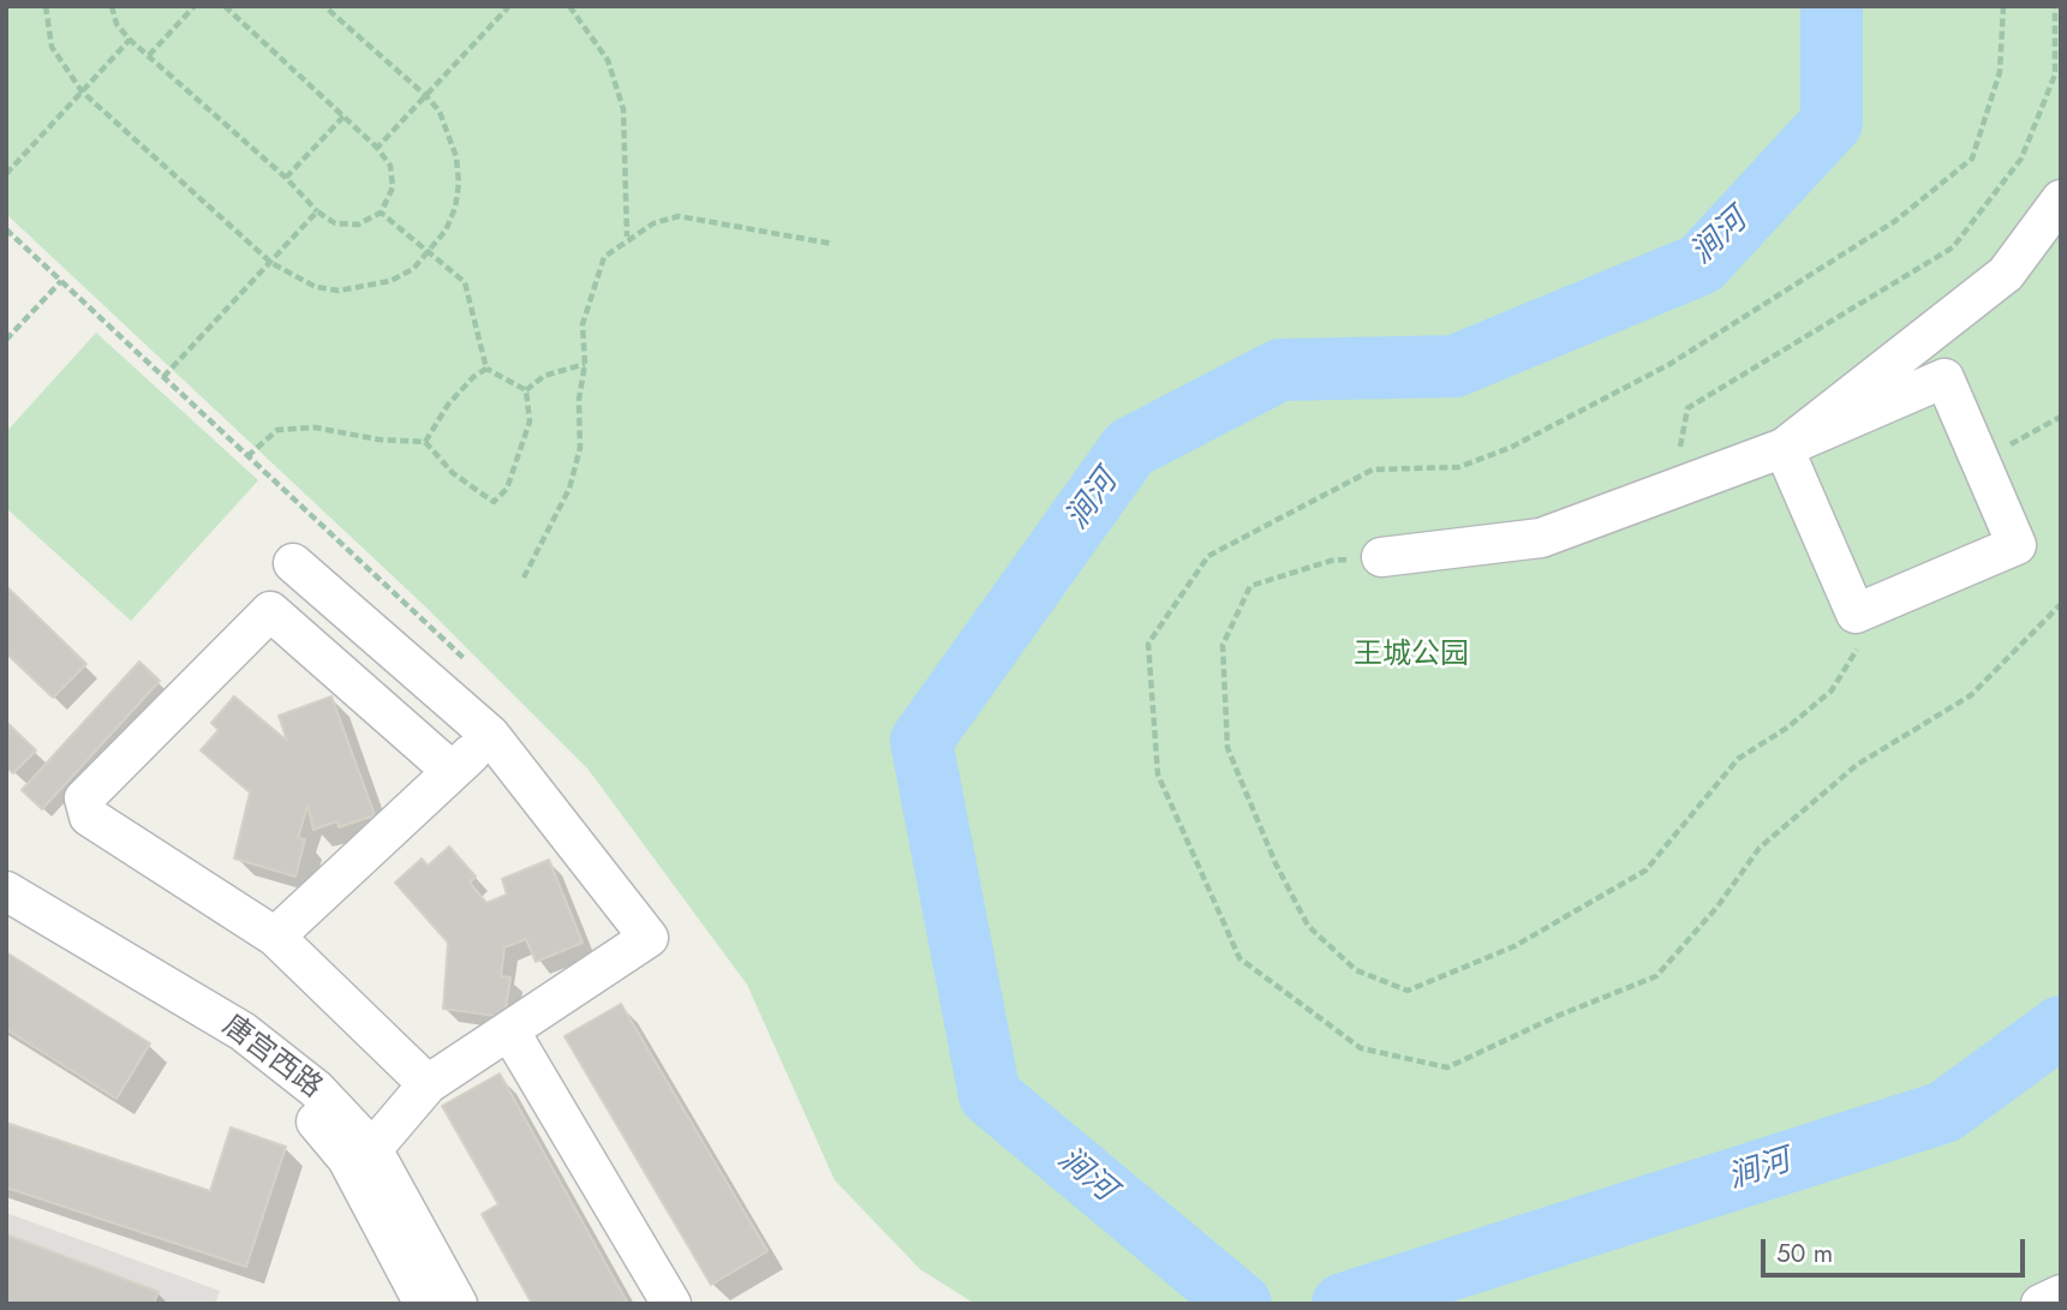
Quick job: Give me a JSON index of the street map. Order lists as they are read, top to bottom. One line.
{"streets":{"street":["唐宫西路"]},"water":["涧河"],"parks":["王城公园"],"scale_bar":"50 m"}
